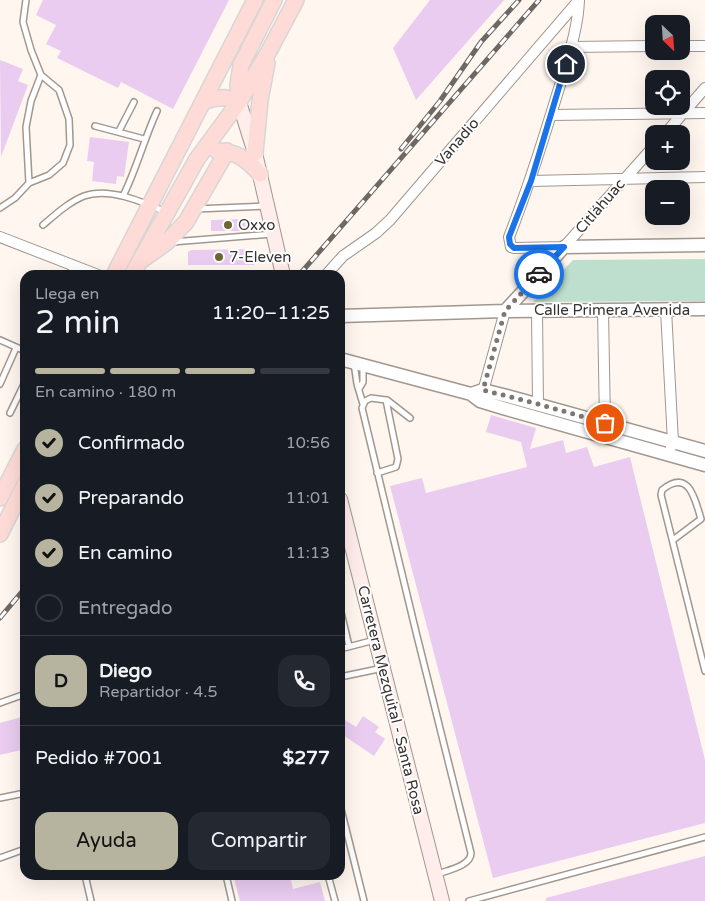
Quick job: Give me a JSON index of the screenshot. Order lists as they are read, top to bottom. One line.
{"streets":{"main road":["Carretera Mezquital - Santa Rosa"],"street":["Vanadio","Citláhuac","Calle Primera Avenida"]},"crossings":[["Citláhuac","Calle Primera Avenida"]],"places":["Oxxo","7-Eleven"],"north":"bottom right","page":{"map_buttons":["+","−"],"heading":["2 min","Llega en","11:20–11:25"],"panel":["Diego","Repartidor · 4.5","Pedido #7001","$277"],"bar":"En camino · 180 m","list":[["Confirmado","10:56"],["Preparando","11:01"],["En camino","11:13"],"Entregado"],"round":"D","buttons":["Ayuda","Compartir"]}}
